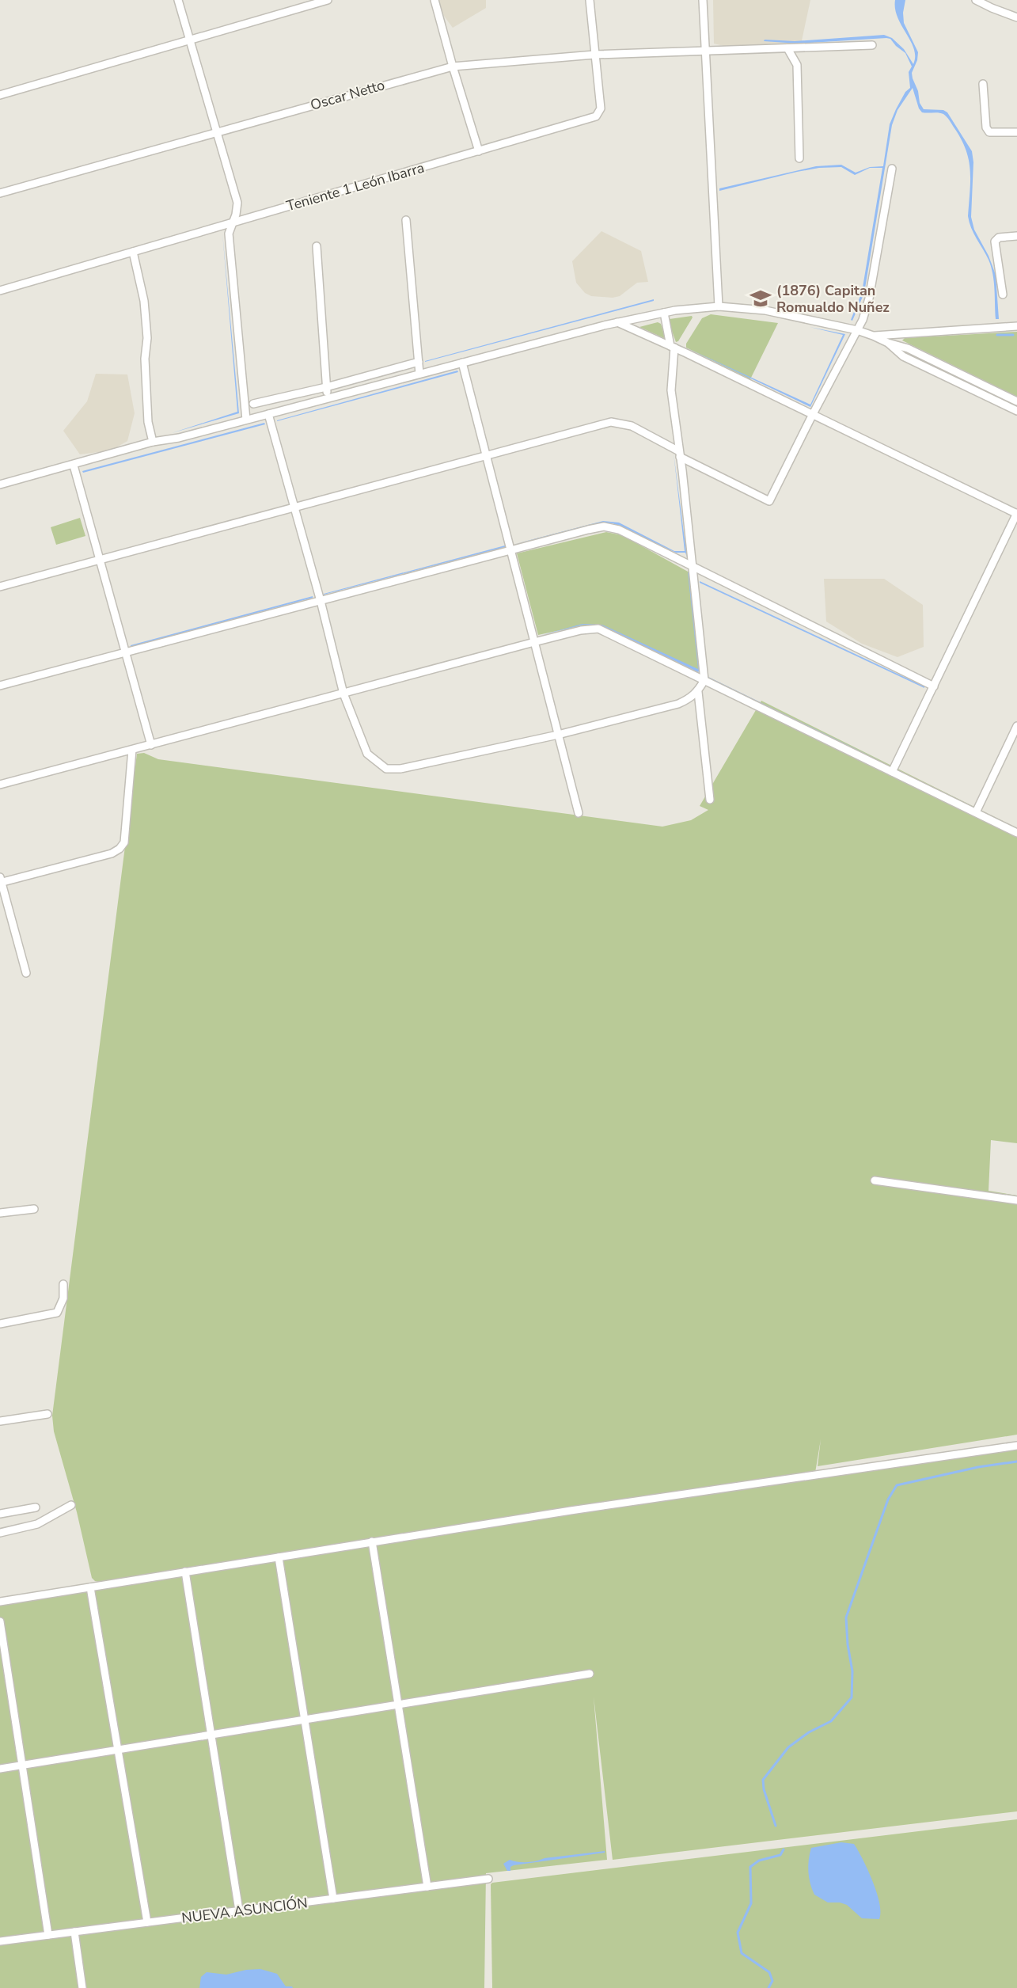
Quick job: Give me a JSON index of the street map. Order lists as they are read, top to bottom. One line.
{"streets":{"street":["Oscar Netto","Teniente 1 León Ibarra","NUEVA ASUNCIÓN"]},"crossings":[["Oscar Netto","Teniente 1 León Ibarra"]],"places":{"school or university":["(1876) Capitan Romualdo Nuñez"]}}
